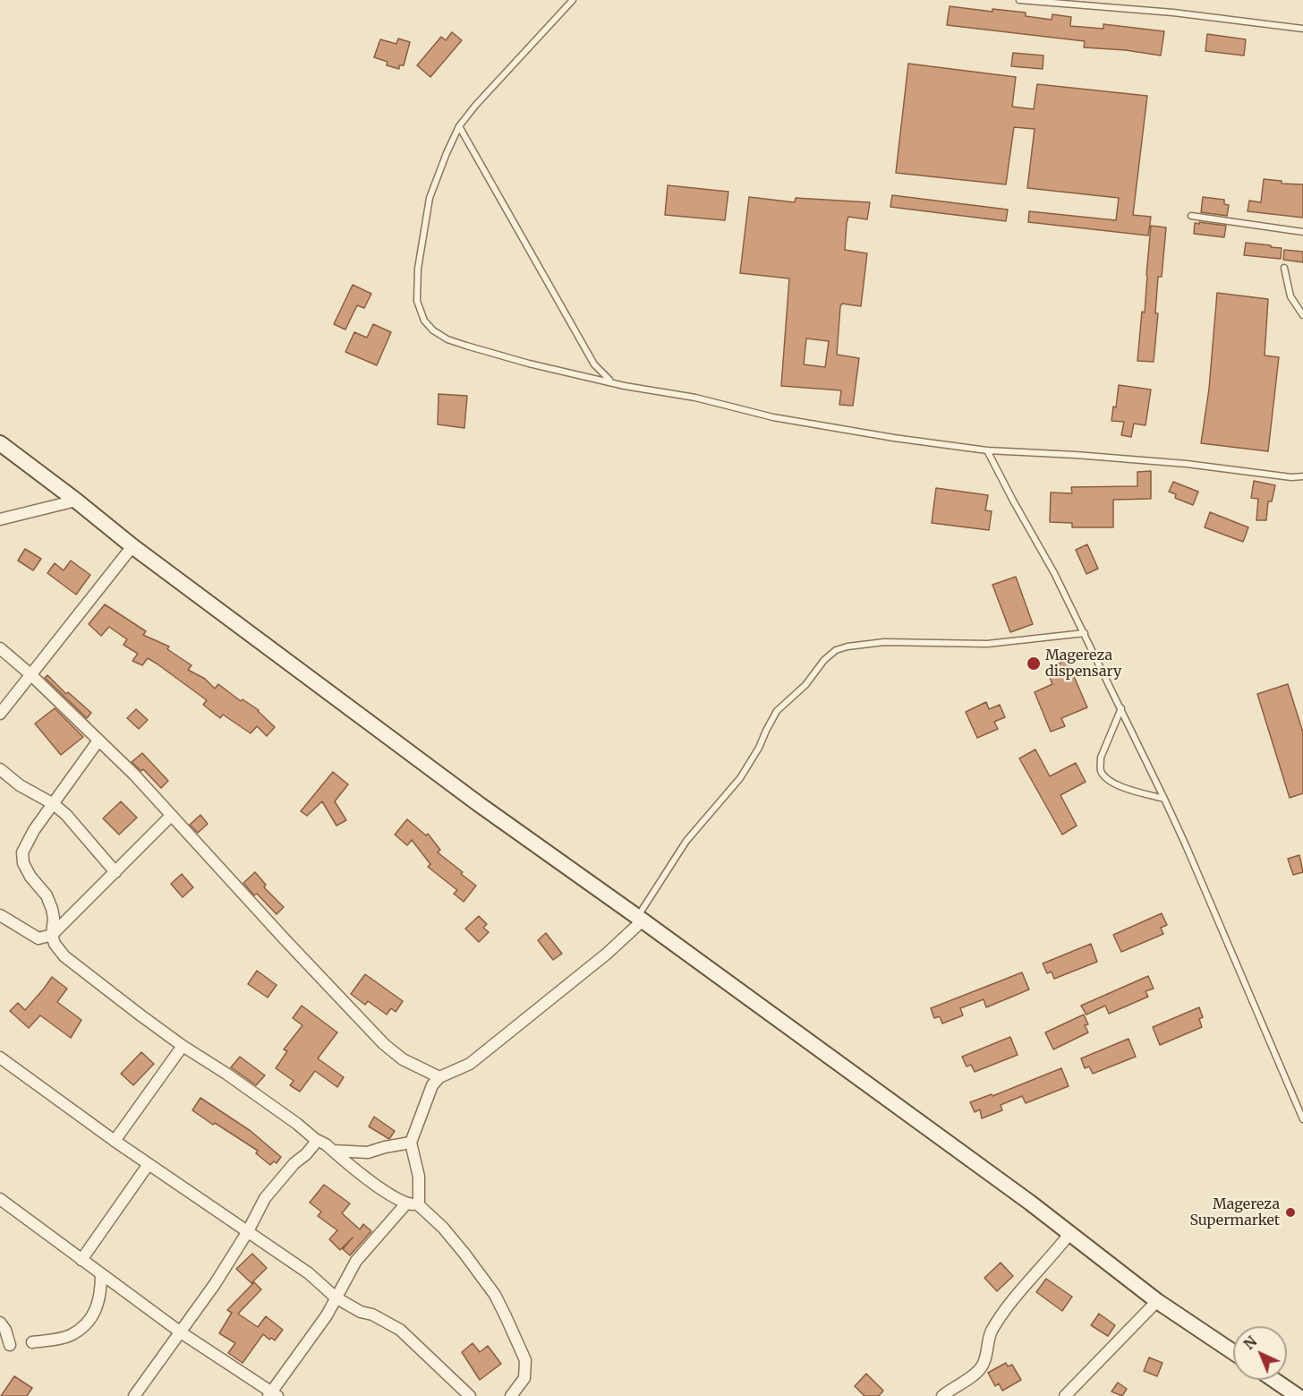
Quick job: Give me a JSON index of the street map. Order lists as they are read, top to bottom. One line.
{"places":["Magereza dispensary","Magereza Supermarket"],"north":"top left"}
